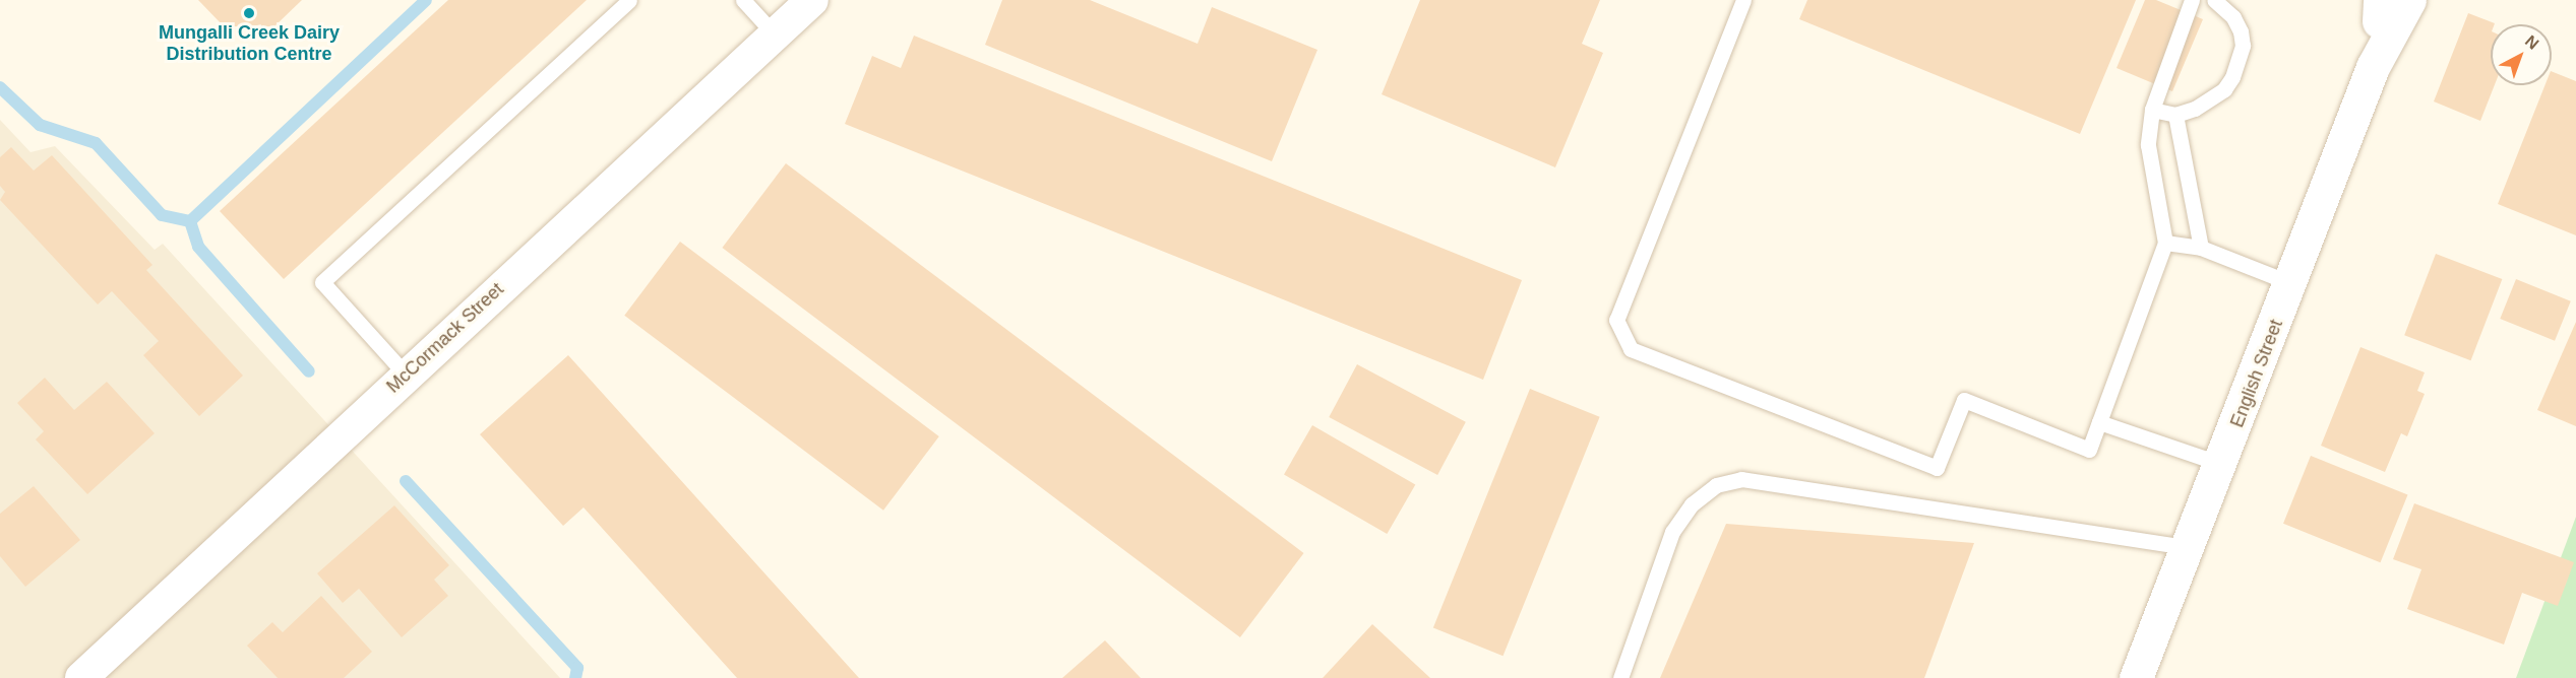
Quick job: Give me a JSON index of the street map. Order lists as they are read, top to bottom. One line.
{"streets":{"street":["McCormack Street","English Street"]},"places":["Mungalli Creek Dairy Distribution Centre"],"north":"top right"}
